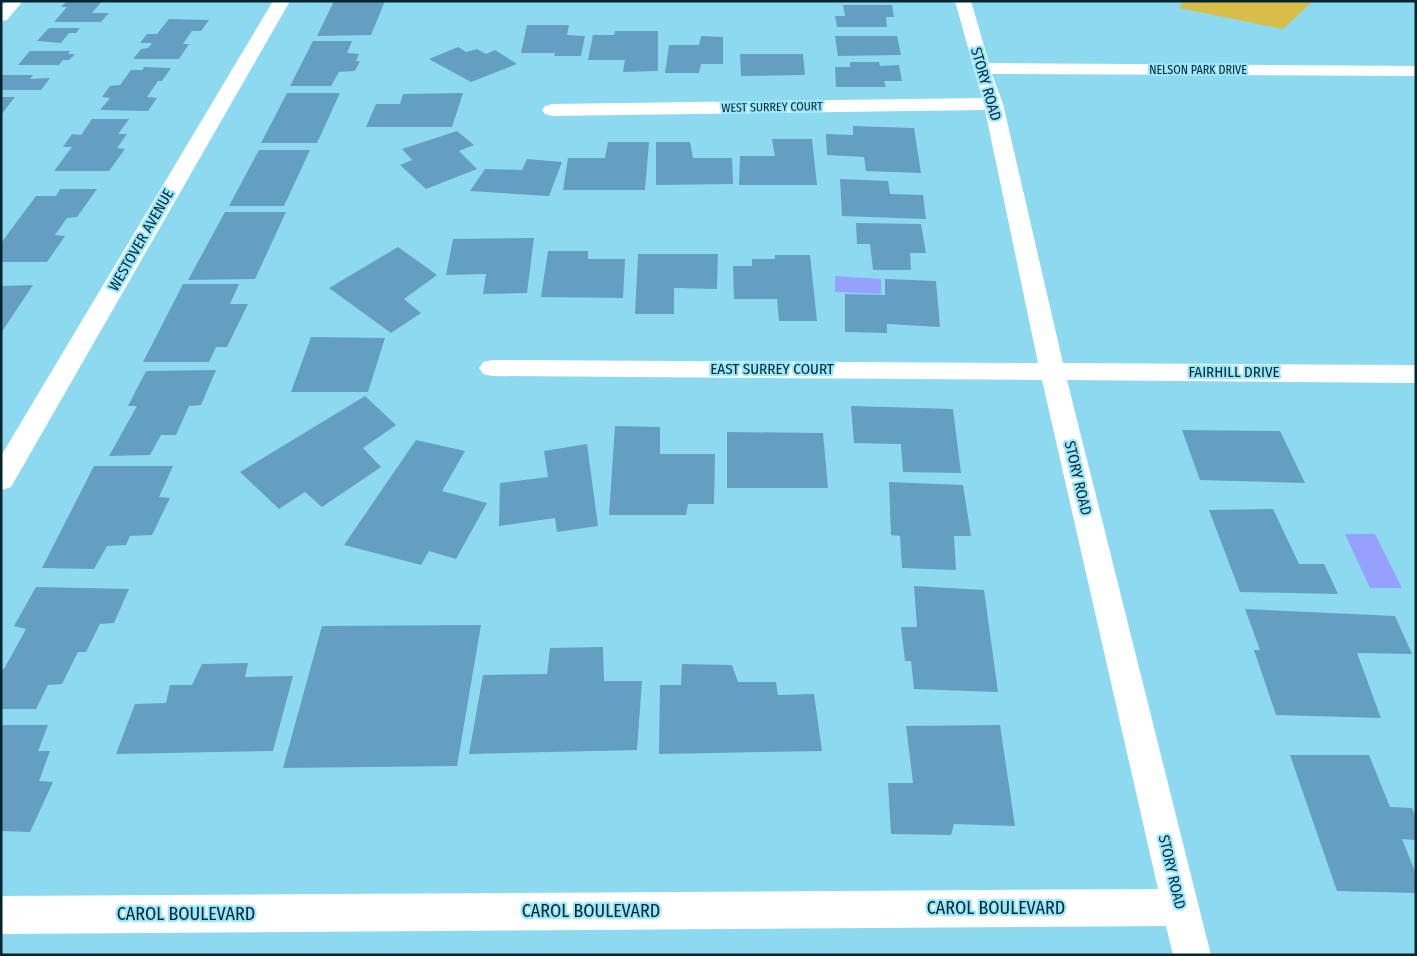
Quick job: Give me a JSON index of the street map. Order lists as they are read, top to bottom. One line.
{"streets":{"street":["NELSON PARK DRIVE","STORY ROAD","WEST SURREY COURT","WESTOVER AVENUE","EAST SURREY COURT","FAIRHILL DRIVE","CAROL BOULEVARD"]},"crossings":[["NELSON PARK DRIVE","STORY ROAD"],["STORY ROAD","WEST SURREY COURT"],["STORY ROAD","EAST SURREY COURT"],["STORY ROAD","FAIRHILL DRIVE"],["STORY ROAD","CAROL BOULEVARD"],["EAST SURREY COURT","FAIRHILL DRIVE"]]}
